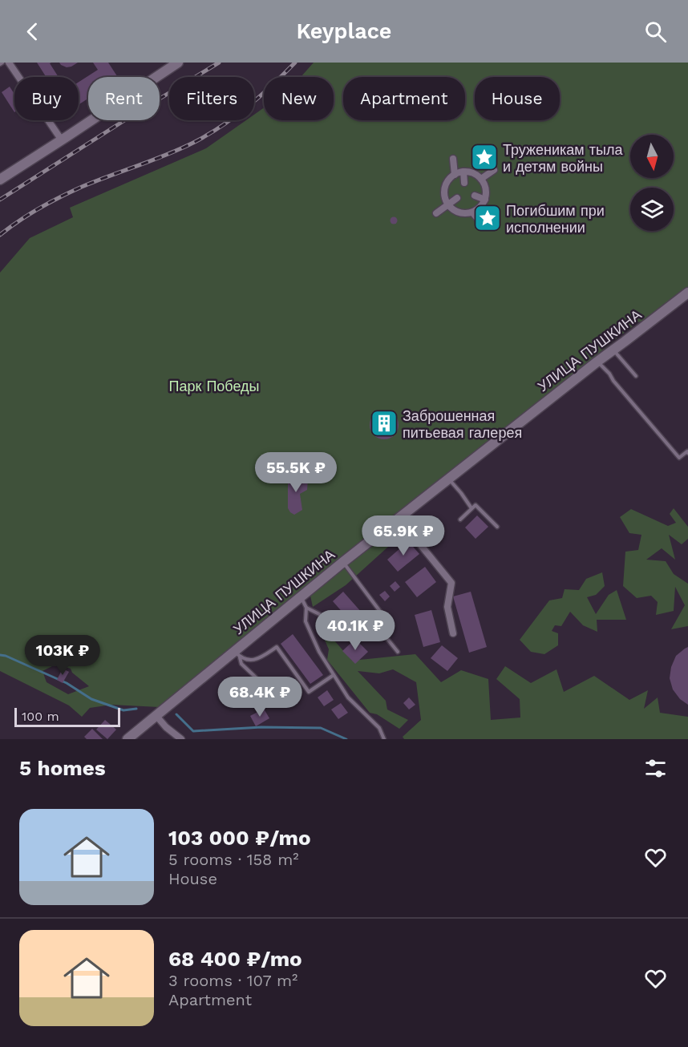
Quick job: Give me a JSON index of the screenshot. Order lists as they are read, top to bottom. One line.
{"streets":{"street":["УЛИЦА ПУШКИНА"]},"parks":["Парк Победы"],"places":{"place":["Труженикам тыла и детям войны","Погибшим при исполнении"],"building":["Заброшенная питьевая галерея"]},"scale_bar":"100 m","north":"bottom","page":{"header":"Keyplace","chip":["Buy","Rent","Filters","New","Apartment","House"],"price":["55.5K ₽","65.9K ₽","40.1K ₽","103K ₽","68.4K ₽"],"scale":"100 m","heading":"5 homes","list":[{"name":"103 000 ₽/mo","note":"5 rooms · 158 m² · House"},{"name":"68 400 ₽/mo","note":"3 rooms · 107 m² · Apartment"}]}}
